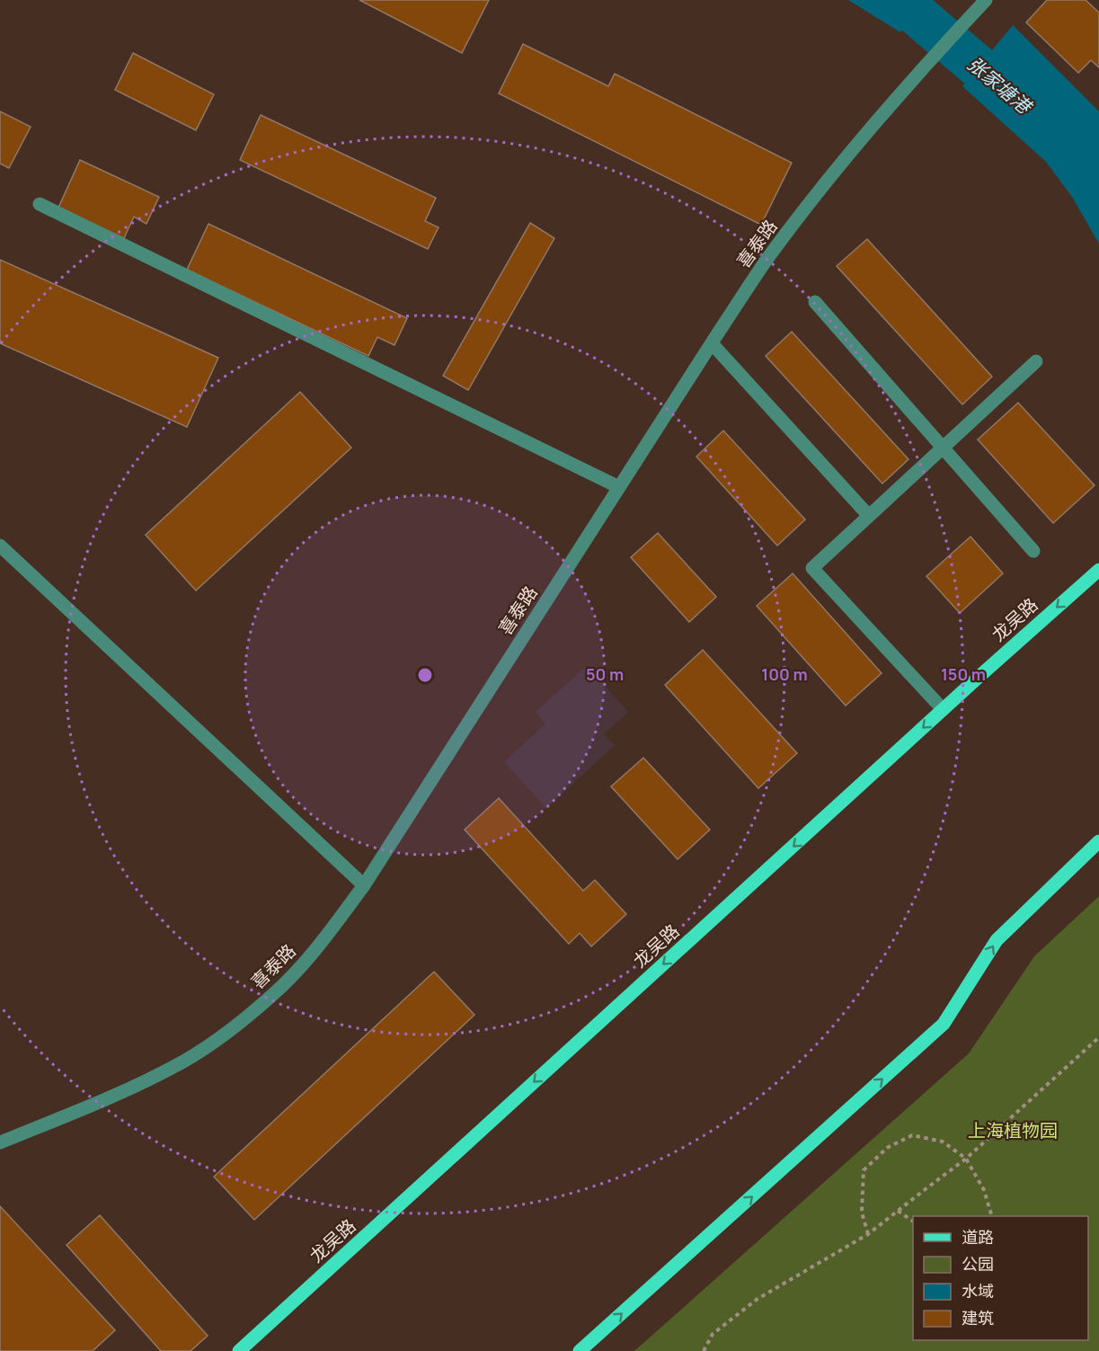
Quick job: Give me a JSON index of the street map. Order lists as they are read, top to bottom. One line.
{"streets":{"main road":["龙吴路"],"street":["喜泰路"]},"one_way":["龙吴路"],"water":["张家塘港"],"parks":["上海植物园"],"legend":["道路","公园","水域","建筑"],"rings":["50 m","100 m","150 m"]}
